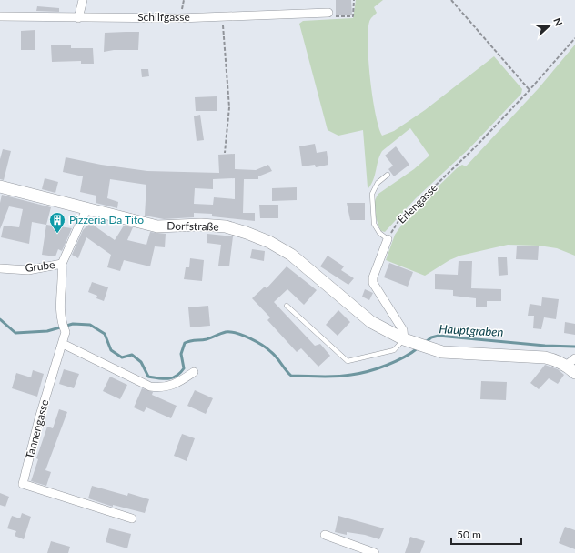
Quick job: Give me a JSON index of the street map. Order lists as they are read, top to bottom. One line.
{"streets":{"street":["Schilfgasse","Dorfstraße","Grube","Tannengasse"],"path":["Erlengasse"]},"crossings":[["Dorfstraße","Grube"],["Grube","Tannengasse"]],"water":["Hauptgraben"],"places":{"building":["Pizzeria Da Tito"]},"scale_bar":"50 m","north":"right"}
